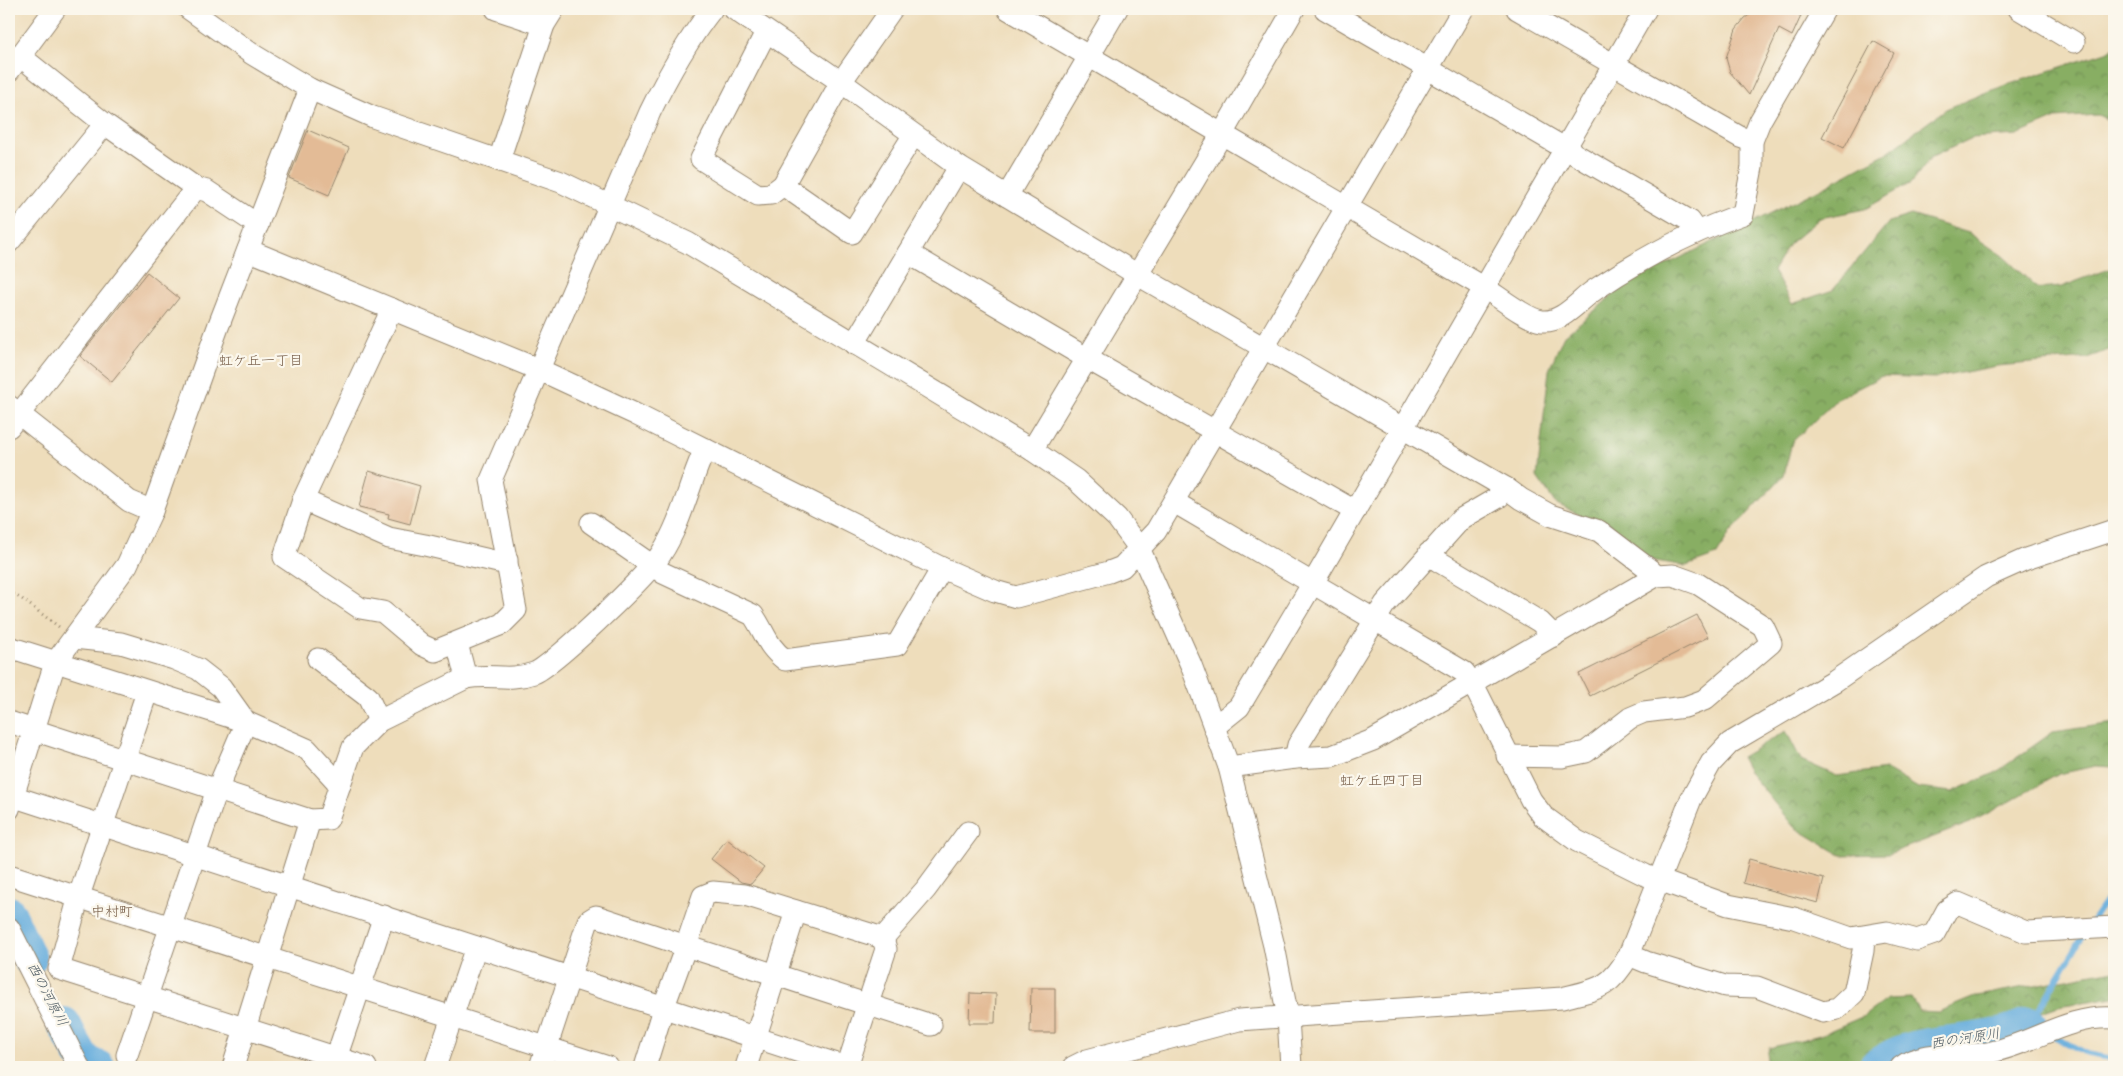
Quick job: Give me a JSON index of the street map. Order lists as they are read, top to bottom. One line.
{"districts":["虹ケ丘一丁目","虹ケ丘四丁目","中村町"],"water":["西の河原川"]}
